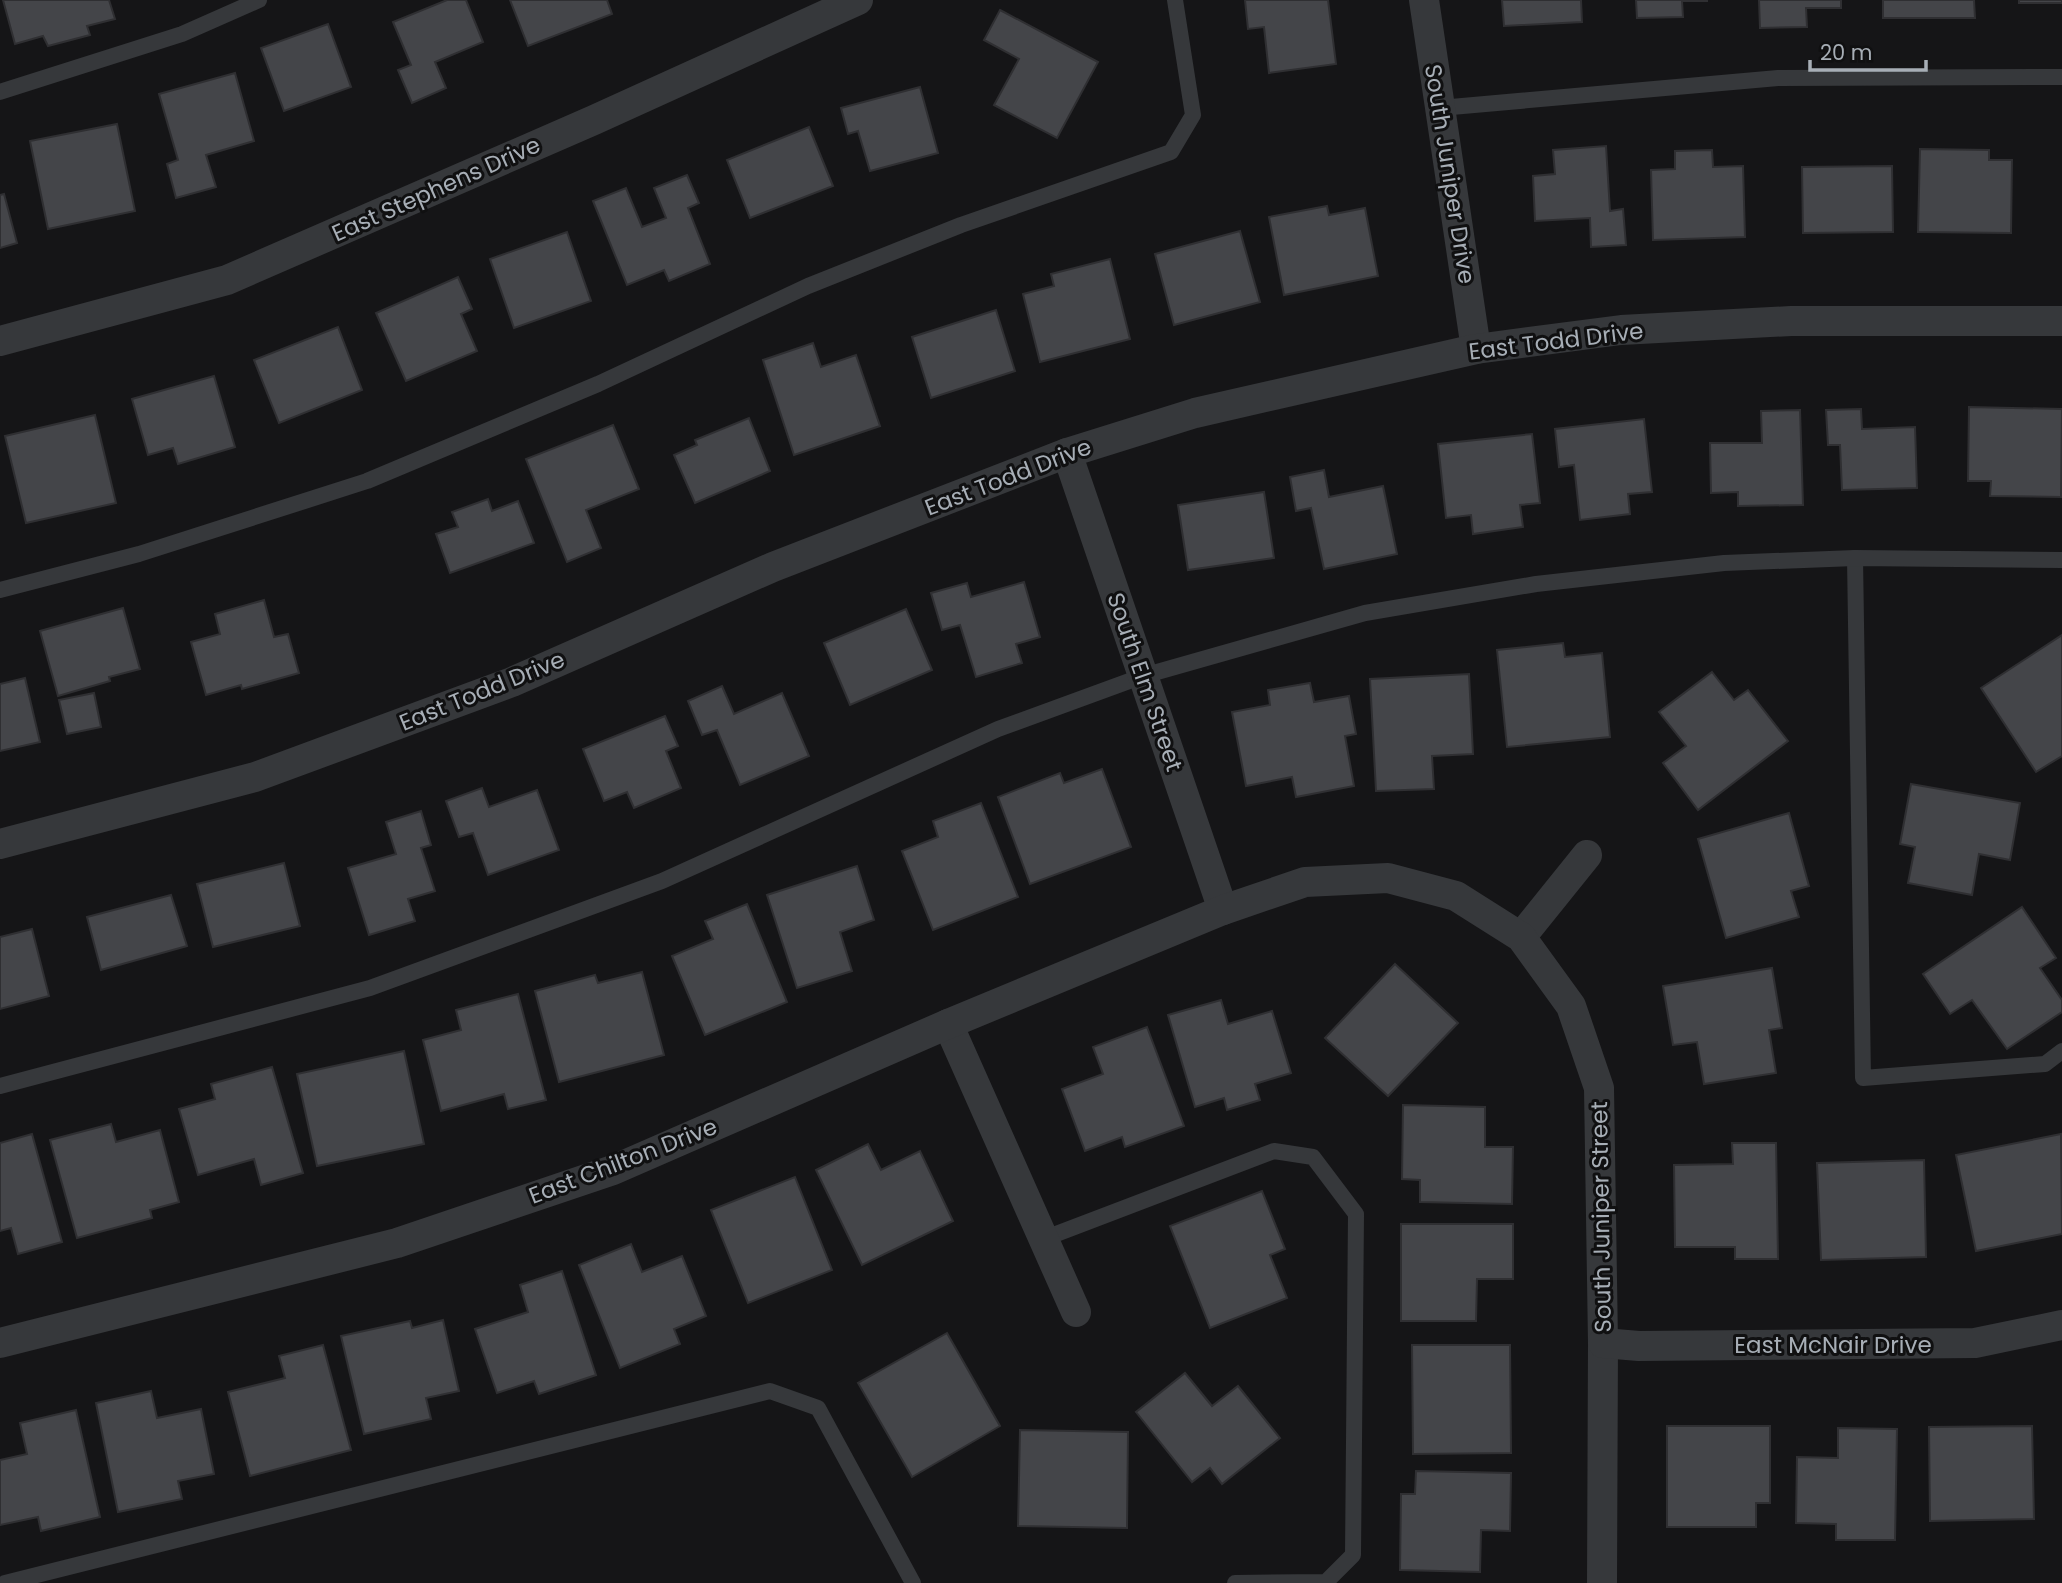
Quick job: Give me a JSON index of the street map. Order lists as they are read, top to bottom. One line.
{"streets":{"street":["South Juniper Drive","East Stephens Drive","East Todd Drive","South Elm Street","East Chilton Drive","South Juniper Street","East McNair Drive"]},"crossings":[["South Juniper Drive","East Todd Drive"],["East Todd Drive","South Elm Street"],["South Elm Street","East Chilton Drive"],["South Elm Street","South Juniper Street"],["East Chilton Drive","South Juniper Street"],["South Juniper Street","East McNair Drive"]],"scale_bar":"20 m"}
